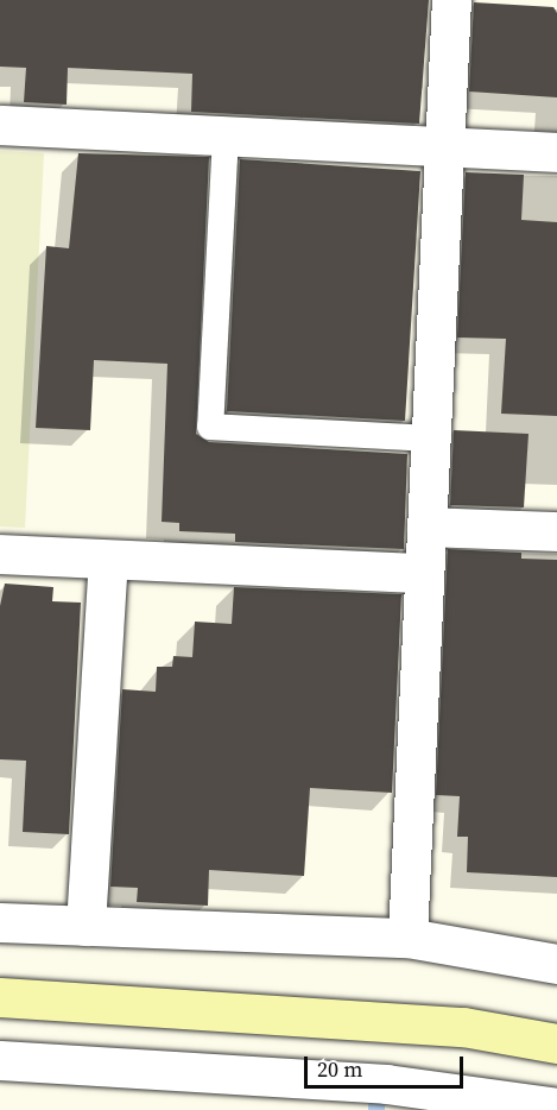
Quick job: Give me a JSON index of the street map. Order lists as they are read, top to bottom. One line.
{"scale_bar":"20 m"}
